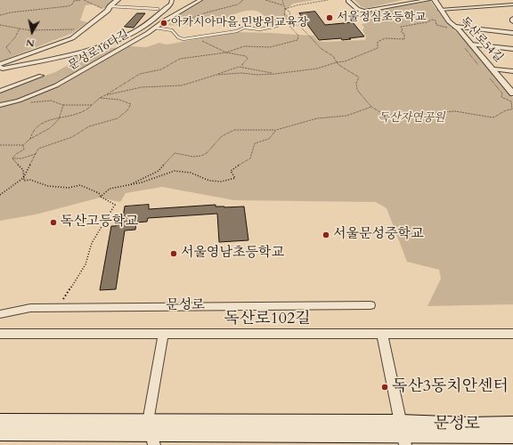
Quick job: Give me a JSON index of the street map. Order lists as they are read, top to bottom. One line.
{"streets":{"main road":["문성로"],"street":["독산로54길","문성로16다길","독산로102길"]},"parks":["독산자연공원"],"places":["서울정심초등학교","아카시아마을.민방위교육장","독산고등학교","서울문성중학교","서울영남초등학교","독산3동치안센터"],"north":"bottom"}
